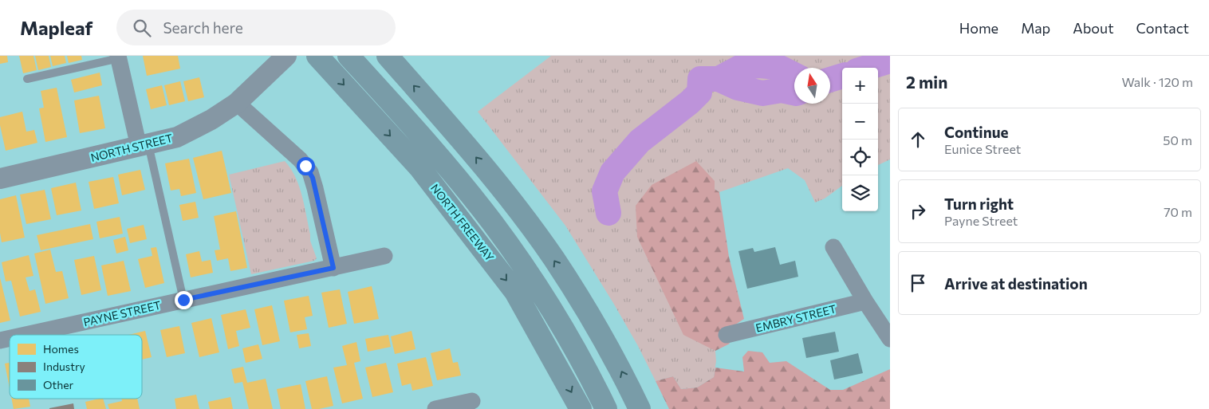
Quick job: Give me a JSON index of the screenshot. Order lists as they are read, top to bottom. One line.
{"streets":{"highway":["NORTH FREEWAY"],"street":["NORTH STREET","PAYNE STREET","EMBRY STREET"]},"legend":["Homes","Industry","Other"],"north":"top","page":{"header":"Mapleaf","search":"Search here","nav":["Home","Map","About","Contact"],"heading":["2 min","Walk · 120 m"],"map_buttons":["+","−"],"list":[["Continue","Eunice Street","50 m"],["Turn right","Payne Street","70 m"],"Arrive at destination"]}}
